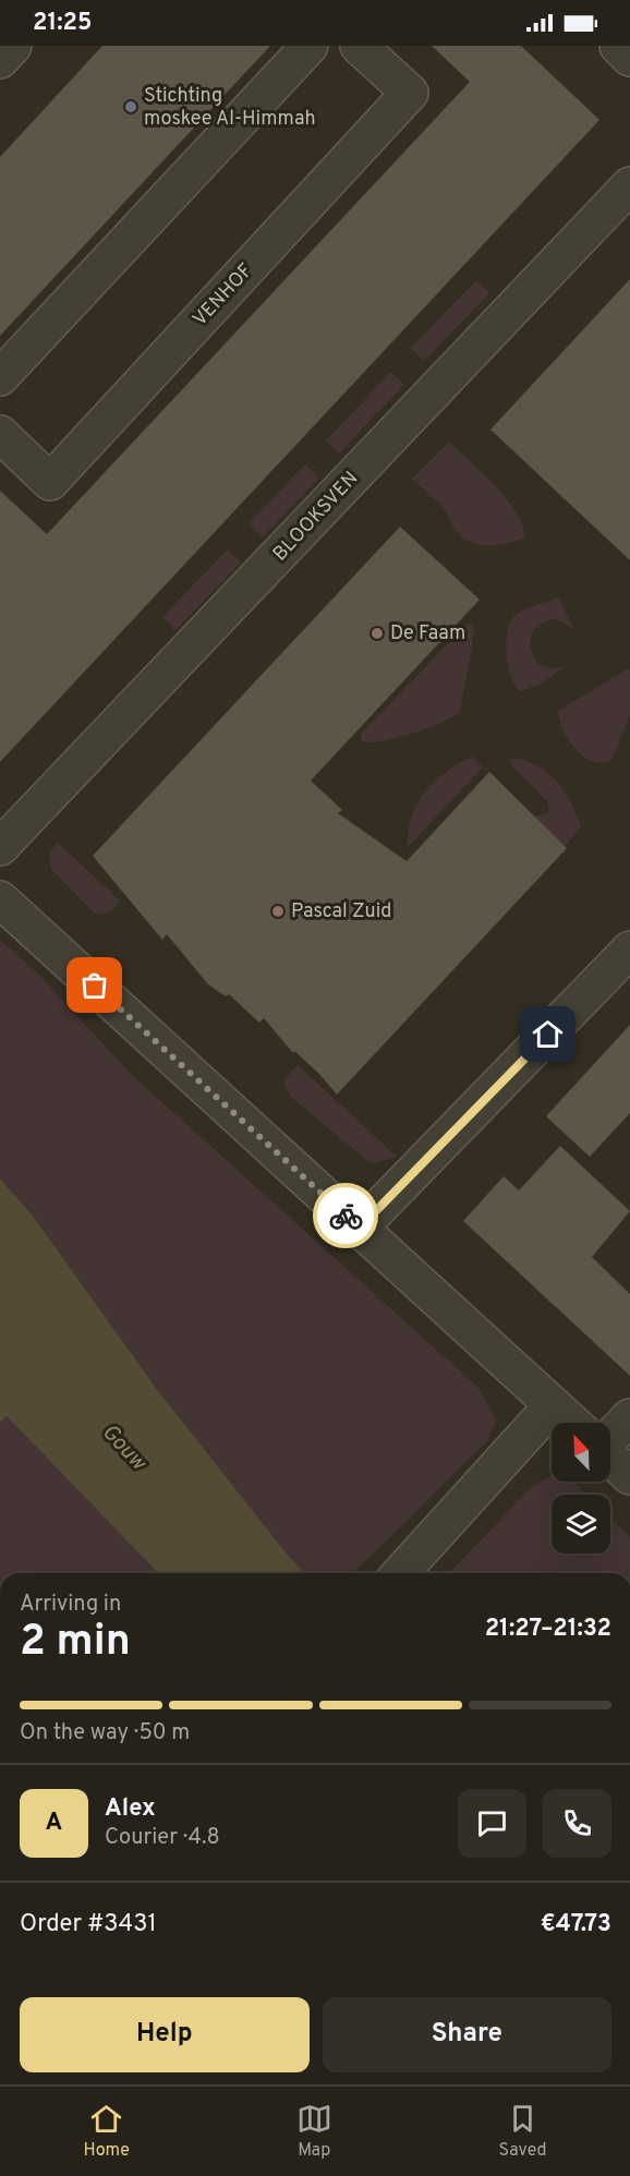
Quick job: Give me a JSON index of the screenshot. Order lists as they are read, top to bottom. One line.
{"streets":{"street":["VENHOF","BLOOKSVEN"]},"water":["Gouw"],"places":["Stichting moskee Al-Himmah","De Faam","Pascal Zuid"],"north":"top left","page":{"status":"21:25","heading":["2 min","Arriving in","21:27–21:32"],"panel":["Alex","Courier · 4.8","Order #3431","€47.73"],"bar":"On the way · 50 m","round":"A","buttons":["Help","Share"],"tabs":["Home","Map","Saved"]}}
